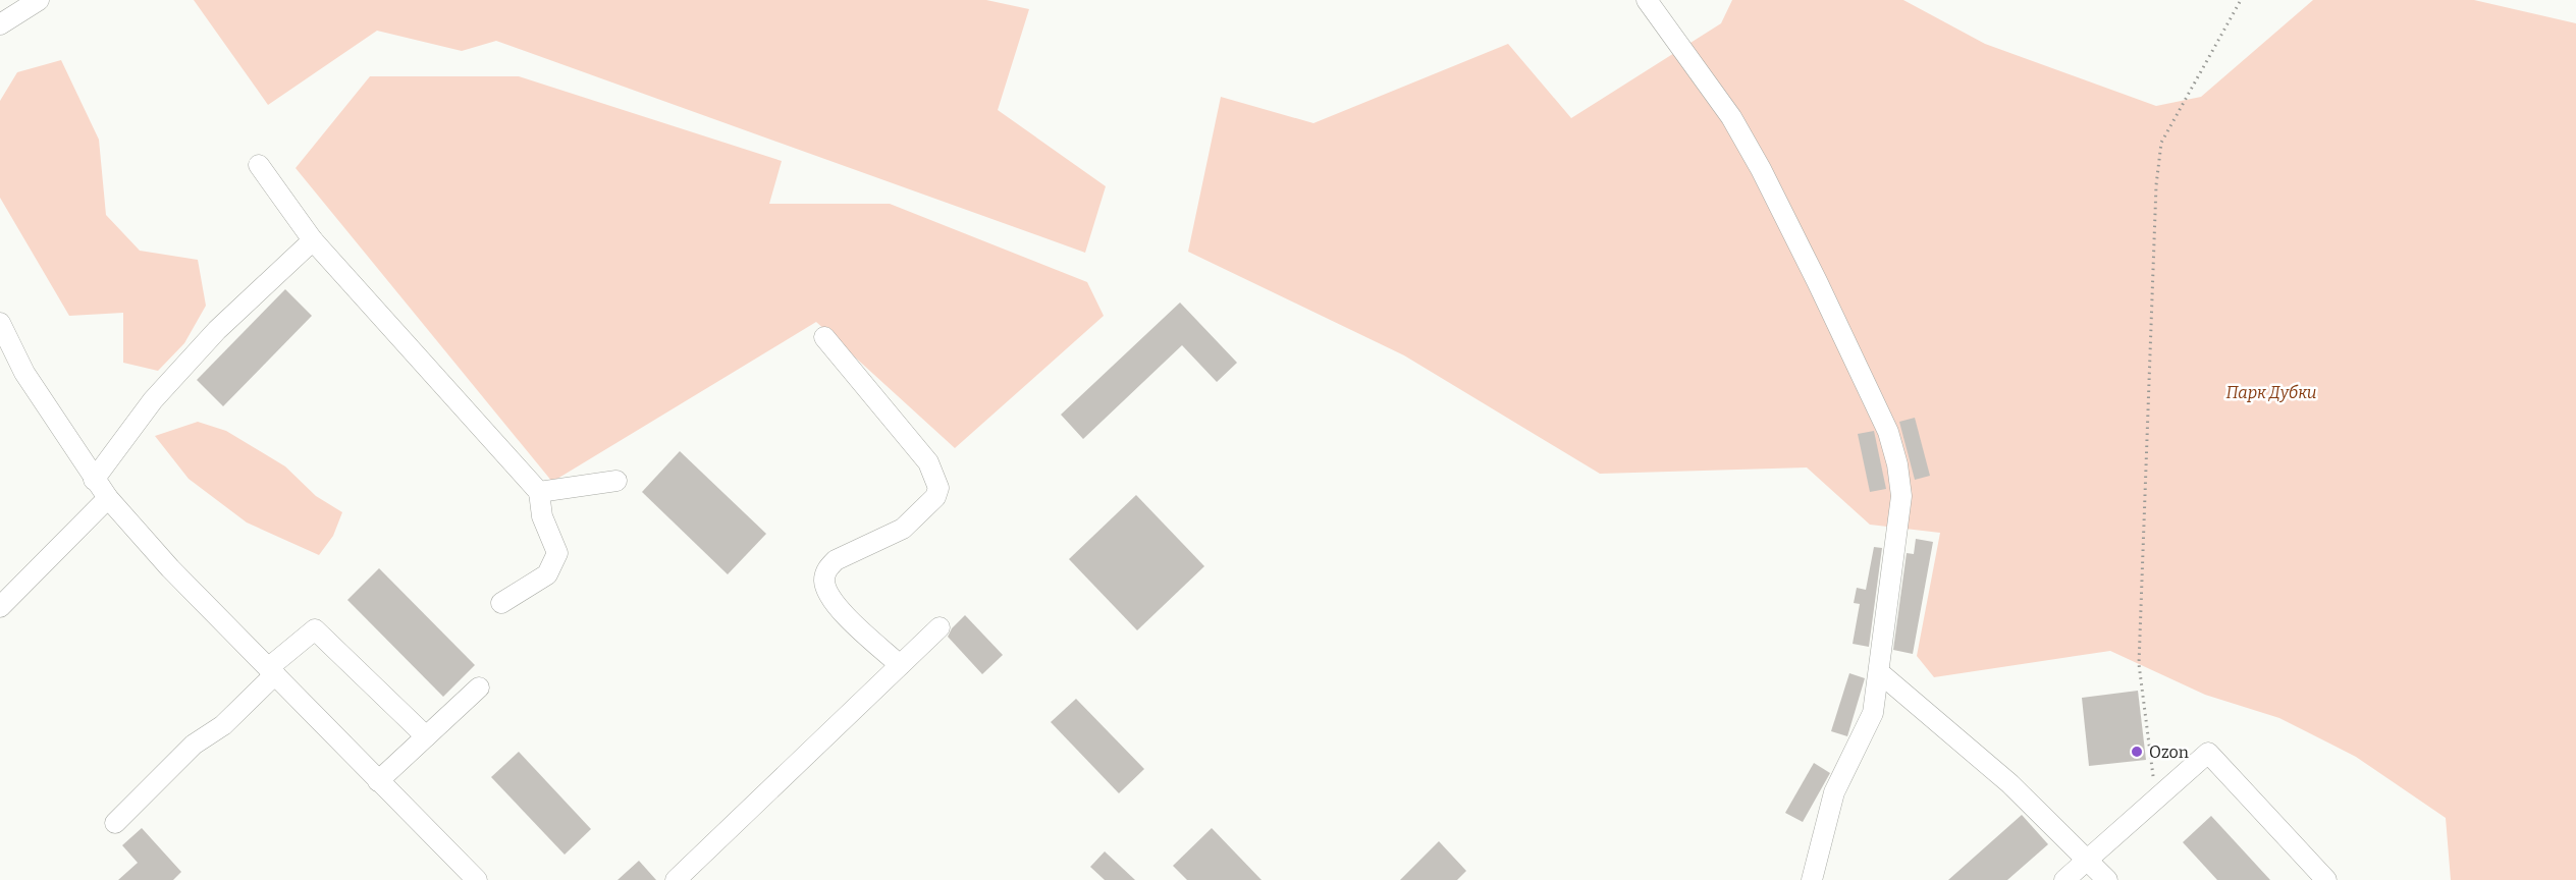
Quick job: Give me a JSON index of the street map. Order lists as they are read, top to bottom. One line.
{"parks":["Парк Дубки"],"places":["Ozon"]}
